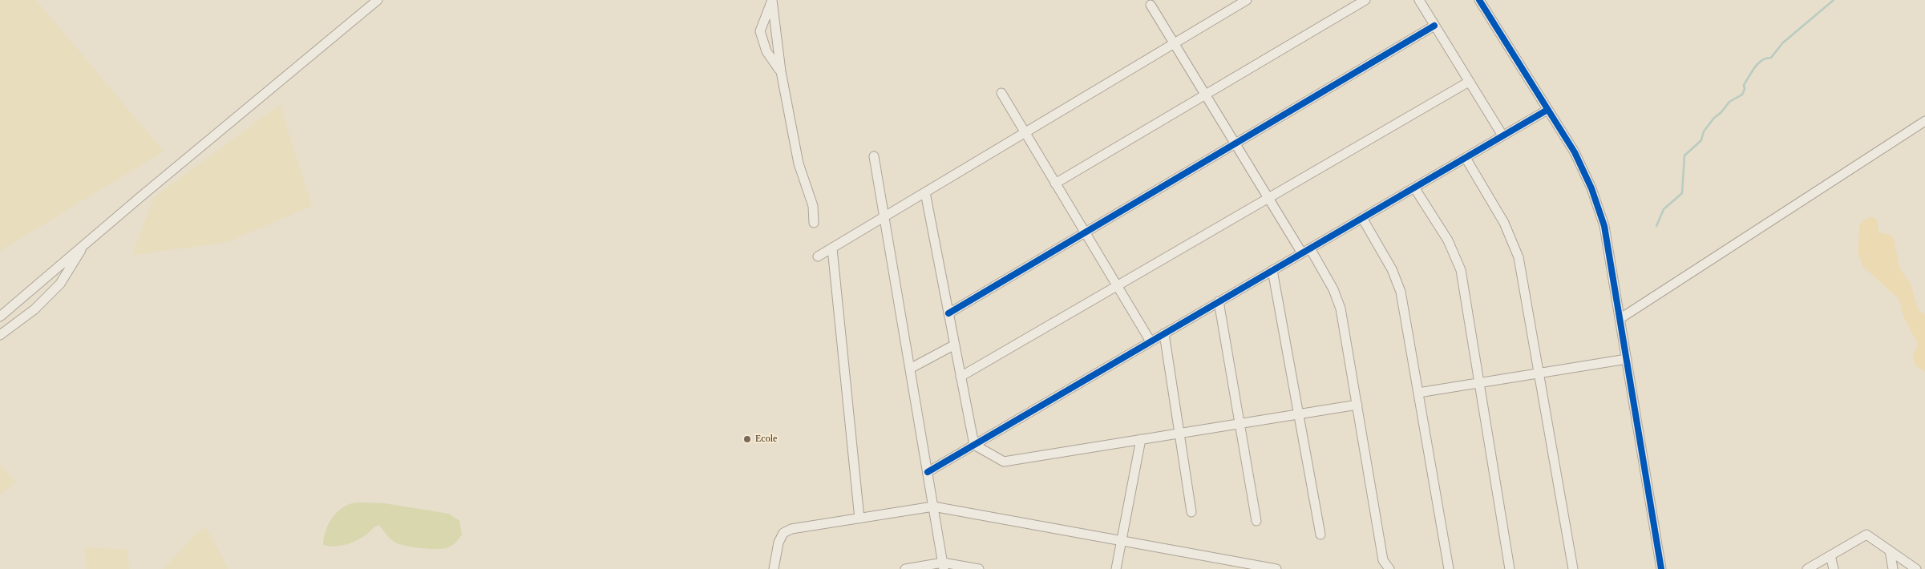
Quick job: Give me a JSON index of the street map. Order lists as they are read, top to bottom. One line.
{"places":["Ecole"]}
